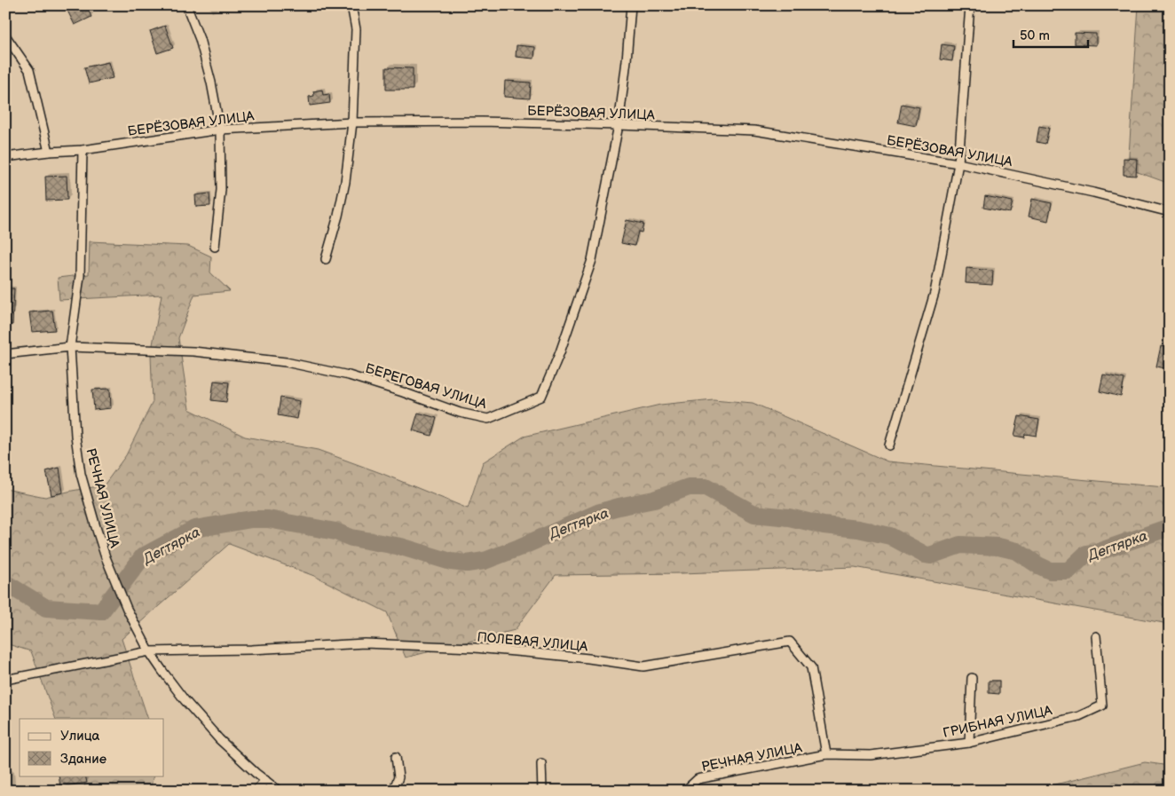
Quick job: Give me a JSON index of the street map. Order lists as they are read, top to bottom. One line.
{"streets":{"street":["БЕРЁЗОВАЯ УЛИЦА","БЕРЕГОВАЯ УЛИЦА","РЕЧНАЯ УЛИЦА","ПОЛЕВАЯ УЛИЦА","ГРИБНАЯ УЛИЦА"]},"crossings":[["БЕРЁЗОВАЯ УЛИЦА","БЕРЕГОВАЯ УЛИЦА"],["БЕРЁЗОВАЯ УЛИЦА","РЕЧНАЯ УЛИЦА"],["БЕРЕГОВАЯ УЛИЦА","РЕЧНАЯ УЛИЦА"],["РЕЧНАЯ УЛИЦА","ПОЛЕВАЯ УЛИЦА"],["РЕЧНАЯ УЛИЦА","ГРИБНАЯ УЛИЦА"],["ПОЛЕВАЯ УЛИЦА","ГРИБНАЯ УЛИЦА"]],"water":["Дегтярка"],"legend":["Улица","Здание"],"scale_bar":"50 m"}
